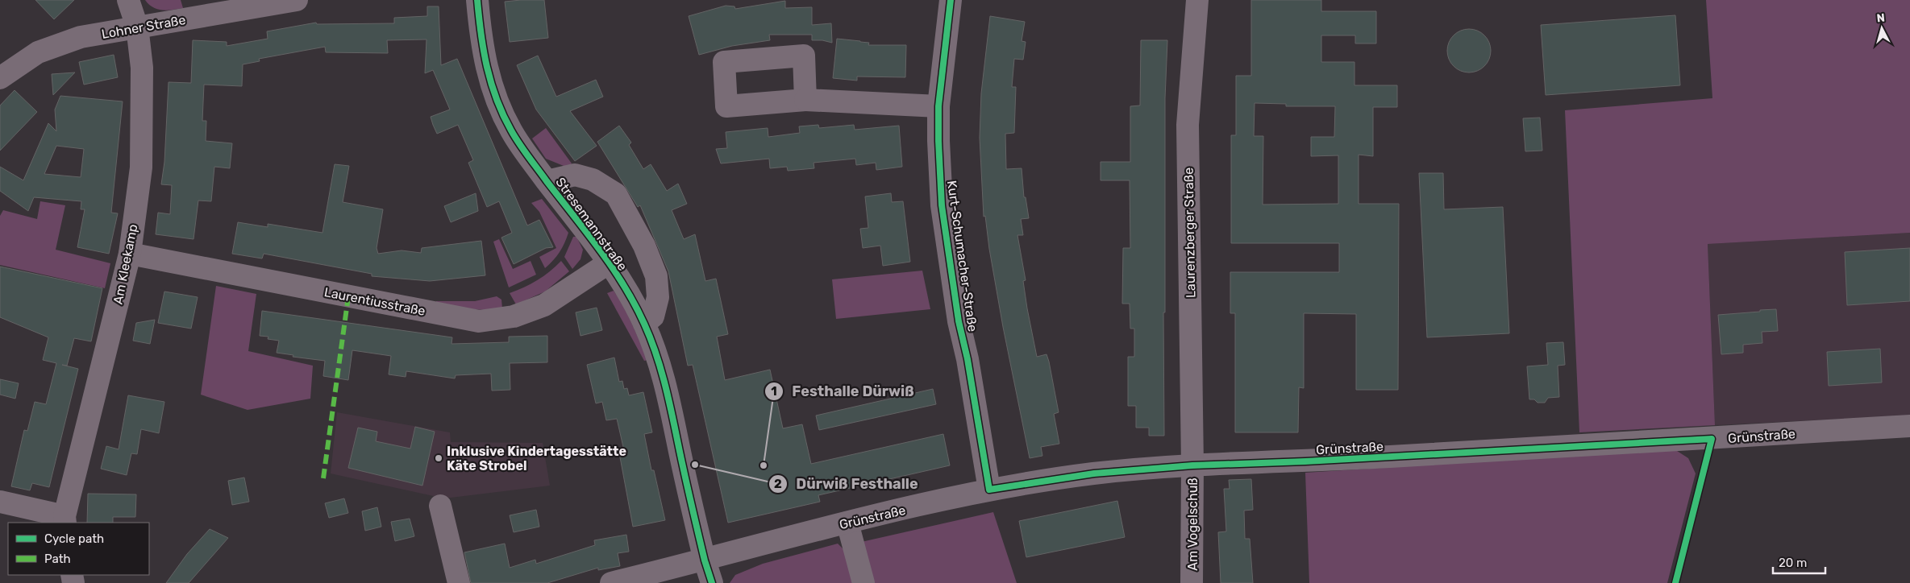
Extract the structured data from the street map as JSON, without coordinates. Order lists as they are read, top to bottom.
{
  "streets": {
    "street": [
      "Lohner Straße",
      "Stresemannstraße",
      "Laurenzberger Straße",
      "Kurt-Schumacher-Straße",
      "Am Kleekamp",
      "Laurentiusstraße",
      "Grünstraße",
      "Am Vogelschuß"
    ]
  },
  "crossings": [
    ["Lohner Straße", "Am Kleekamp"],
    ["Stresemannstraße", "Laurentiusstraße"],
    ["Stresemannstraße", "Grünstraße"],
    ["Laurenzberger Straße", "Grünstraße"],
    ["Laurenzberger Straße", "Am Vogelschuß"],
    ["Kurt-Schumacher-Straße", "Grünstraße"],
    ["Am Kleekamp", "Laurentiusstraße"],
    ["Grünstraße", "Am Vogelschuß"]
  ],
  "places": ["Inklusive Kindertagesstätte Käte Strobel", "Dürwiß Festhalle", "Festhalle Dürwiß"],
  "legend": ["Cycle path", "Path"],
  "scale_bar": "20 m",
  "north": "top"
}
